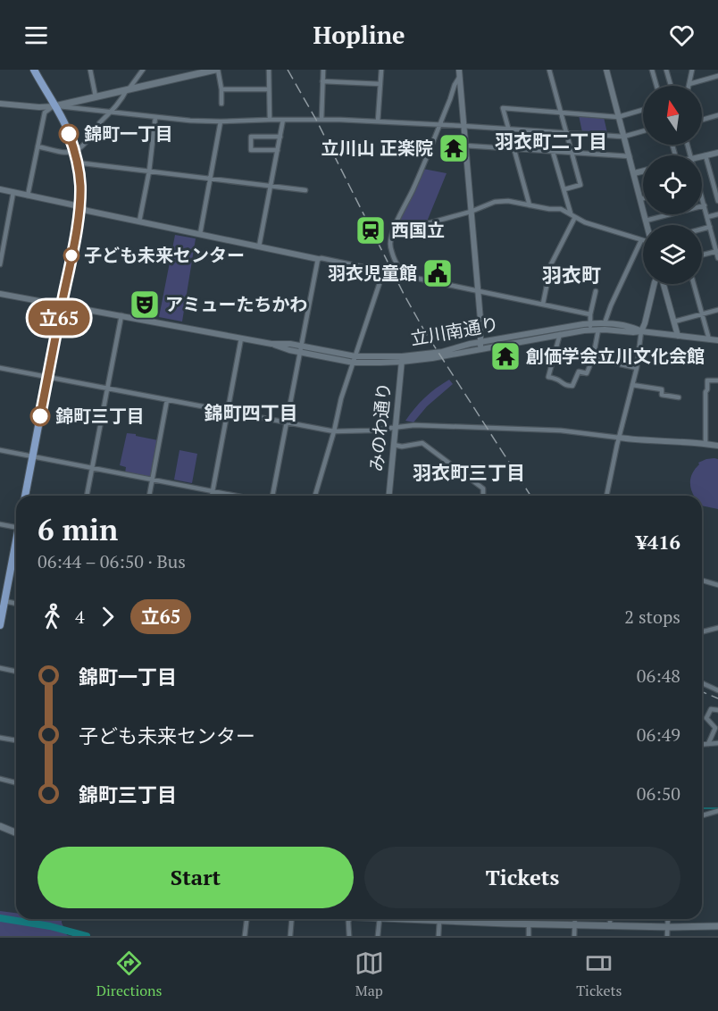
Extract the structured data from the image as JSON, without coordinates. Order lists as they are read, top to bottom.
{
  "streets": {
    "street": ["立川南通り", "みのわ通り"]
  },
  "crossings": [
    ["立川南通り", "みのわ通り"]
  ],
  "districts": [
    "羽衣町二丁目",
    "羽衣町",
    "錦町四丁目",
    "羽衣町三丁目"
  ],
  "places": {
    "other": ["錦町一丁目", "子ども未来センター", "錦町三丁目"],
    "temple": ["立川山 正楽院", "創価学会立川文化会館"],
    "station": ["西国立"],
    "public building": ["羽衣児童館"],
    "theatre": ["アミューたちかわ"]
  },
  "lines": ["bus line 立65"],
  "north": "top",
  "page": {
    "header": "Hopline",
    "on_map": "立65",
    "heading": ["6 min", "06:44 – 06:50 · Bus", "¥416"],
    "legs": ["4", "立65", "2 stops"],
    "list": [
      {
        "name": "錦町一丁目",
        "value": "06:48"
      },
      {
        "name": "子ども未来センター",
        "value": "06:49"
      },
      {
        "name": "錦町三丁目",
        "value": "06:50"
      }
    ],
    "buttons": ["Start", "Tickets"],
    "tabs": ["Directions", "Map", "Tickets"]
  }
}
